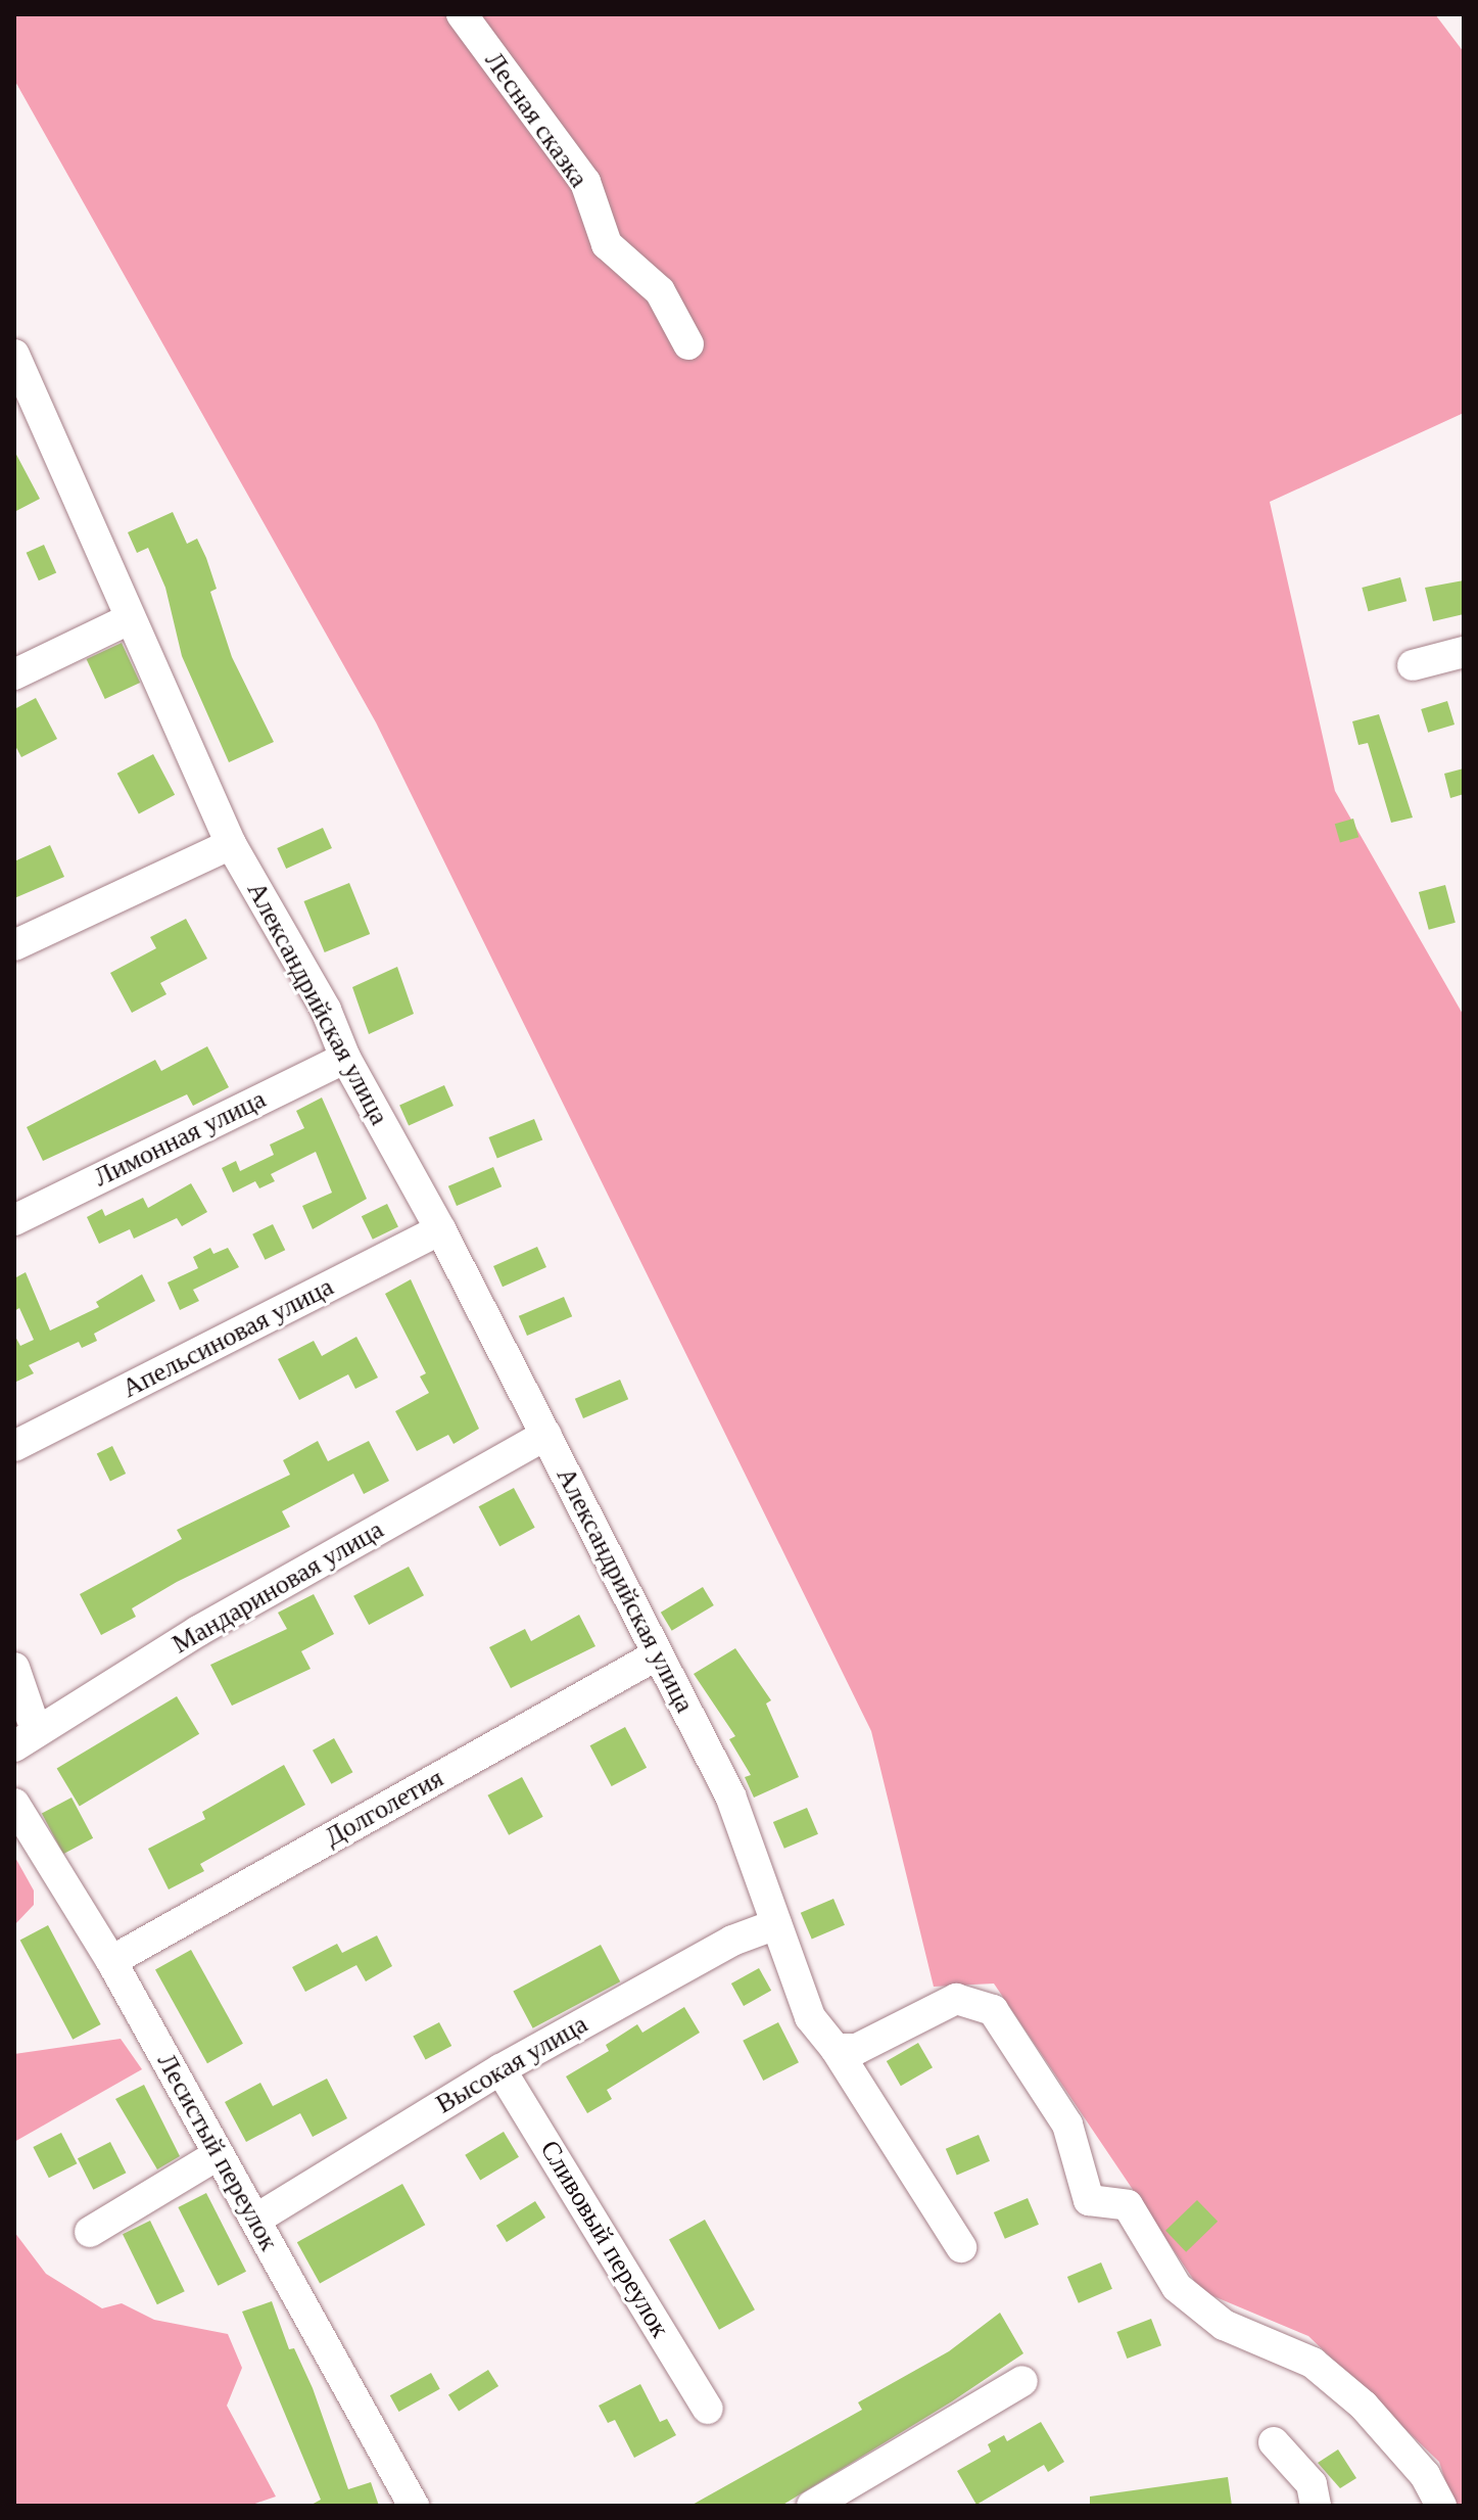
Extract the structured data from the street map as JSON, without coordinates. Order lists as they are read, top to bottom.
{
  "streets": {
    "street": [
      "Лесная сказка",
      "Александрийская улица",
      "Лимонная улица",
      "Апельсиновая улица",
      "Мандариновая улица",
      "Долголетия",
      "Высокая улица",
      "Лесистый переулок",
      "Сливовый переулок"
    ]
  },
  "crossings": [
    ["Александрийская улица", "Лимонная улица"],
    ["Александрийская улица", "Апельсиновая улица"],
    ["Александрийская улица", "Мандариновая улица"],
    ["Александрийская улица", "Долголетия"],
    ["Александрийская улица", "Высокая улица"],
    ["Долголетия", "Лесистый переулок"],
    ["Высокая улица", "Лесистый переулок"],
    ["Высокая улица", "Сливовый переулок"]
  ]
}
